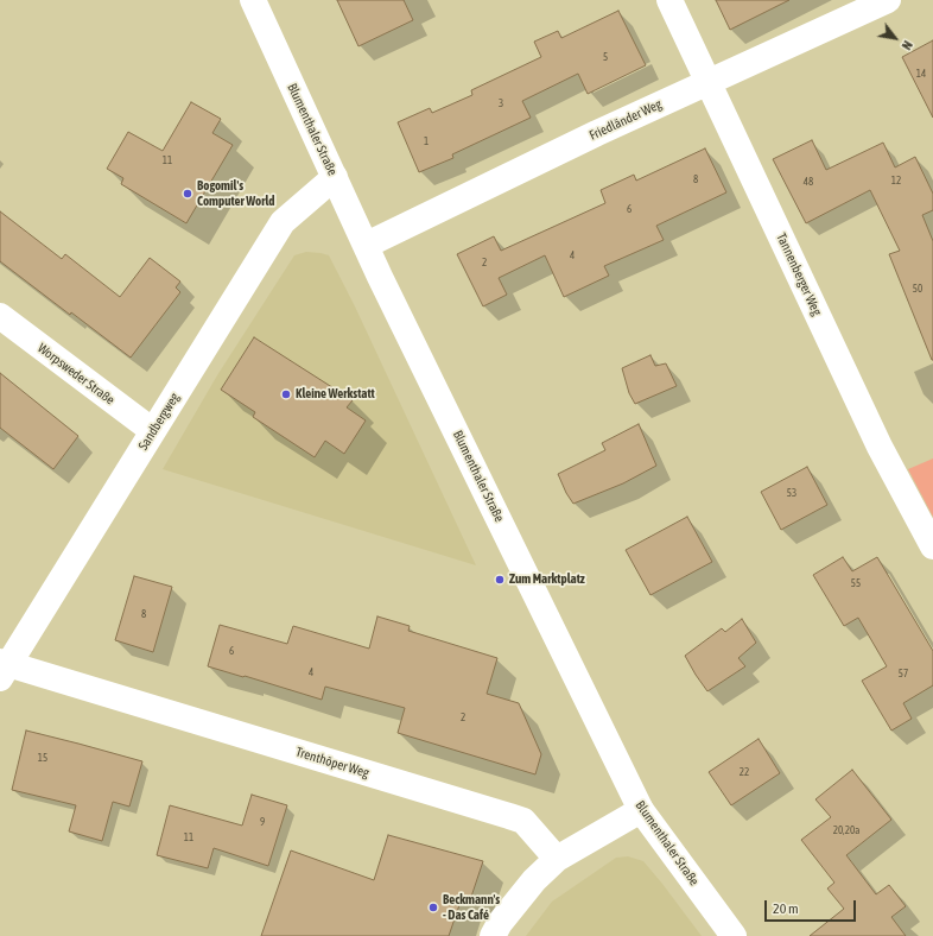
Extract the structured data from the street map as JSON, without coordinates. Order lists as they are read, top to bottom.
{
  "streets": {
    "street": [
      "Friedländer Weg",
      "Blumenthaler Straße",
      "Tannenberger Weg",
      "Worpsweder Straße",
      "Sandbergweg",
      "Trenthöper Weg"
    ]
  },
  "crossings": [
    ["Friedländer Weg", "Blumenthaler Straße"],
    ["Friedländer Weg", "Tannenberger Weg"],
    ["Blumenthaler Straße", "Sandbergweg"],
    ["Worpsweder Straße", "Sandbergweg"],
    ["Sandbergweg", "Trenthöper Weg"]
  ],
  "places": [
    "Bogomil's Computer World",
    "Kleine Werkstatt",
    "Zum Marktplatz",
    "Beckmann's - Das Café"
  ],
  "house_numbers": [
    "5",
    "14",
    "3",
    "1",
    "11",
    "8",
    "12",
    "48",
    "6",
    "4",
    "2",
    "50",
    "53",
    "55",
    "8",
    "6",
    "4",
    "57",
    "2",
    "15",
    "22",
    "9",
    "20,20a",
    "11"
  ],
  "scale_bar": "20 m",
  "north": "bottom right"
}
